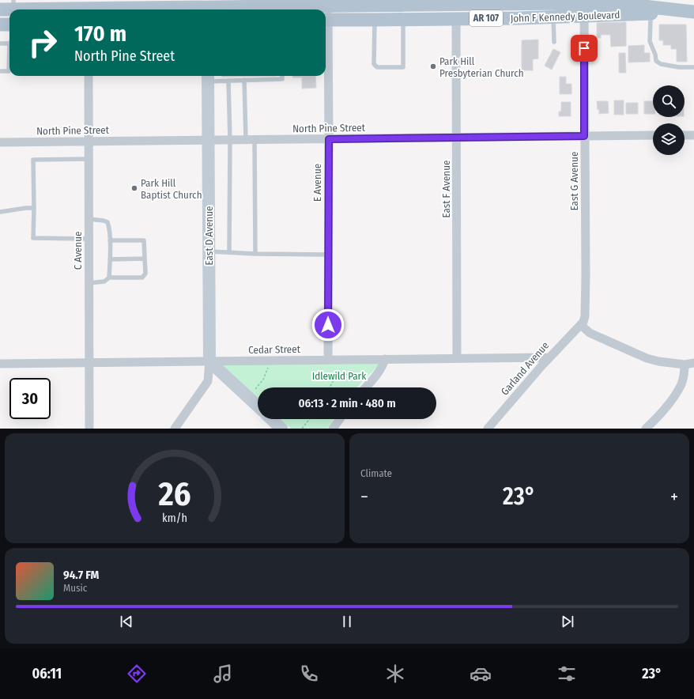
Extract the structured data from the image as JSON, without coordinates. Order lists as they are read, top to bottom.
{
  "streets": {
    "main road": ["John F Kennedy Boulevard", "AR 107"],
    "street": [
      "North Pine Street",
      "East G Avenue",
      "E Avenue",
      "East F Avenue",
      "East D Avenue",
      "C Avenue",
      "Cedar Street",
      "Garland Avenue"
    ]
  },
  "crossings": [
    ["John F Kennedy Boulevard", "East G Avenue"],
    ["John F Kennedy Boulevard", "E Avenue"],
    ["John F Kennedy Boulevard", "East F Avenue"],
    ["North Pine Street", "East G Avenue"],
    ["North Pine Street", "E Avenue"],
    ["North Pine Street", "East F Avenue"],
    ["North Pine Street", "East D Avenue"],
    ["North Pine Street", "C Avenue"],
    ["East G Avenue", "Garland Avenue"],
    ["E Avenue", "Cedar Street"],
    ["East F Avenue", "Cedar Street"],
    ["East D Avenue", "Cedar Street"],
    ["C Avenue", "Cedar Street"],
    ["Cedar Street", "Garland Avenue"]
  ],
  "parks": ["Idlewild Park"],
  "places": ["Park Hill Presbyterian Church", "Park Hill Baptist Church"],
  "page": {
    "turn": ["170 m", "North Pine Street"],
    "limit": "30",
    "trip": "06:13 · 2 min · 480 m",
    "tile": "Climate",
    "heat": ["−", "23°", "+"],
    "song": ["94.7 FM", "Music"],
    "tabs": ["06:11", "23°"],
    "gauge": ["26", "km/h"]
  }
}
